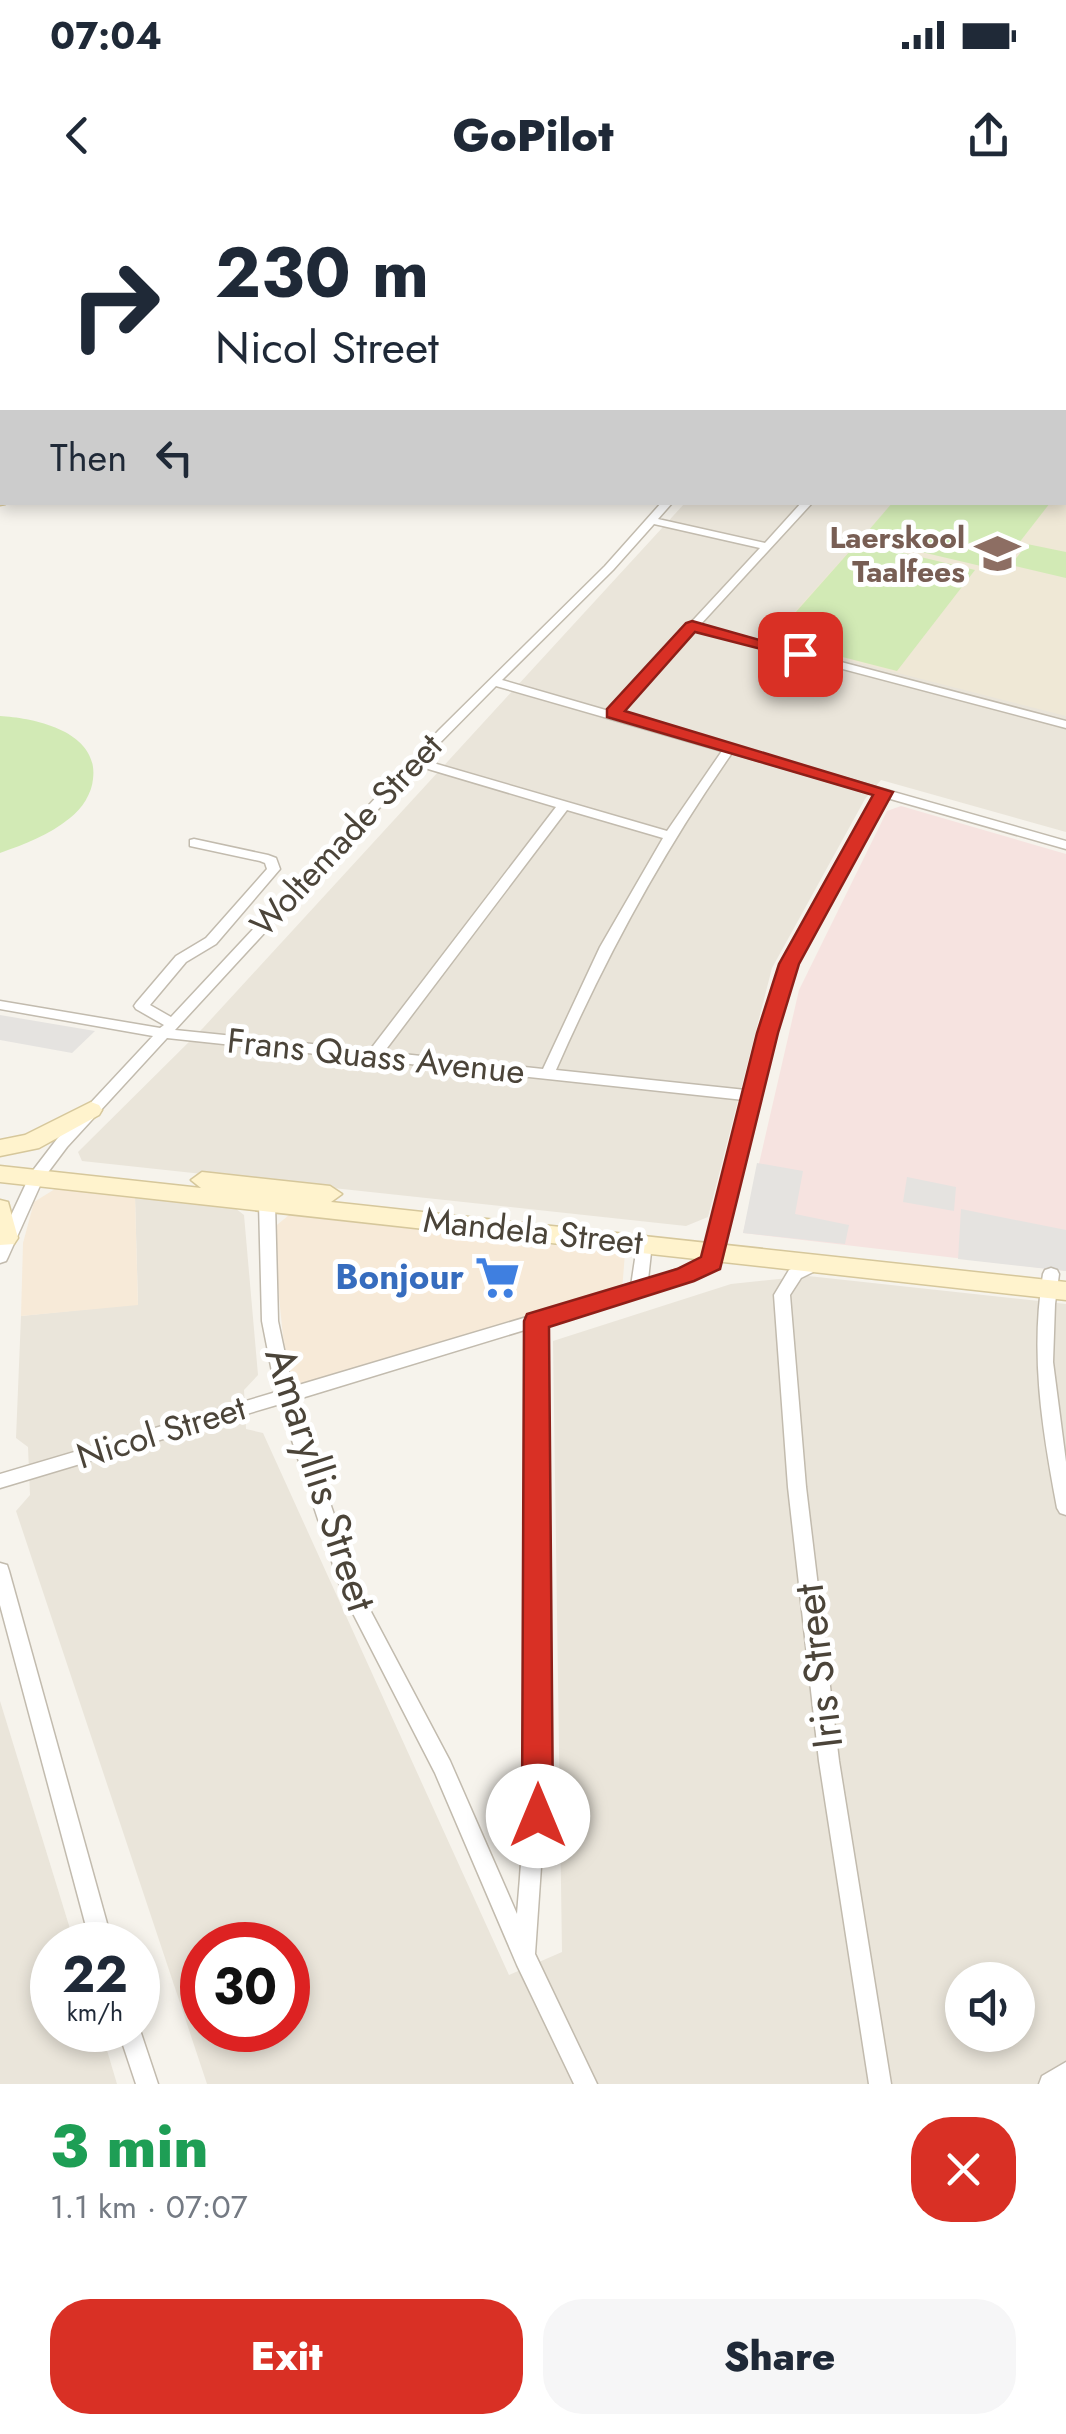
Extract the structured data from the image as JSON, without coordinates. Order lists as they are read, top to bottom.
{
  "streets": {
    "main road": ["Mandela Street"],
    "street": [
      "Woltemade Street",
      "Frans Quass Avenue",
      "Nicol Street",
      "Amaryllis Street",
      "Iris Street"
    ]
  },
  "crossings": [
    ["Woltemade Street", "Frans Quass Avenue"],
    ["Woltemade Street", "Mandela Street"],
    ["Mandela Street", "Nicol Street"],
    ["Mandela Street", "Amaryllis Street"],
    ["Mandela Street", "Iris Street"],
    ["Nicol Street", "Amaryllis Street"]
  ],
  "places": {
    "school or university": ["Laerskool Taalfees"],
    "supermarket": ["Bonjour"]
  },
  "page": {
    "status": "07:04",
    "header": "GoPilot",
    "turn": ["230 m", "Nicol Street"],
    "then": "Then",
    "speed": "22 km/h",
    "limit": "30",
    "heading": ["3 min", "1.1 km · 07:07"],
    "buttons": ["Exit", "Share"]
  }
}
